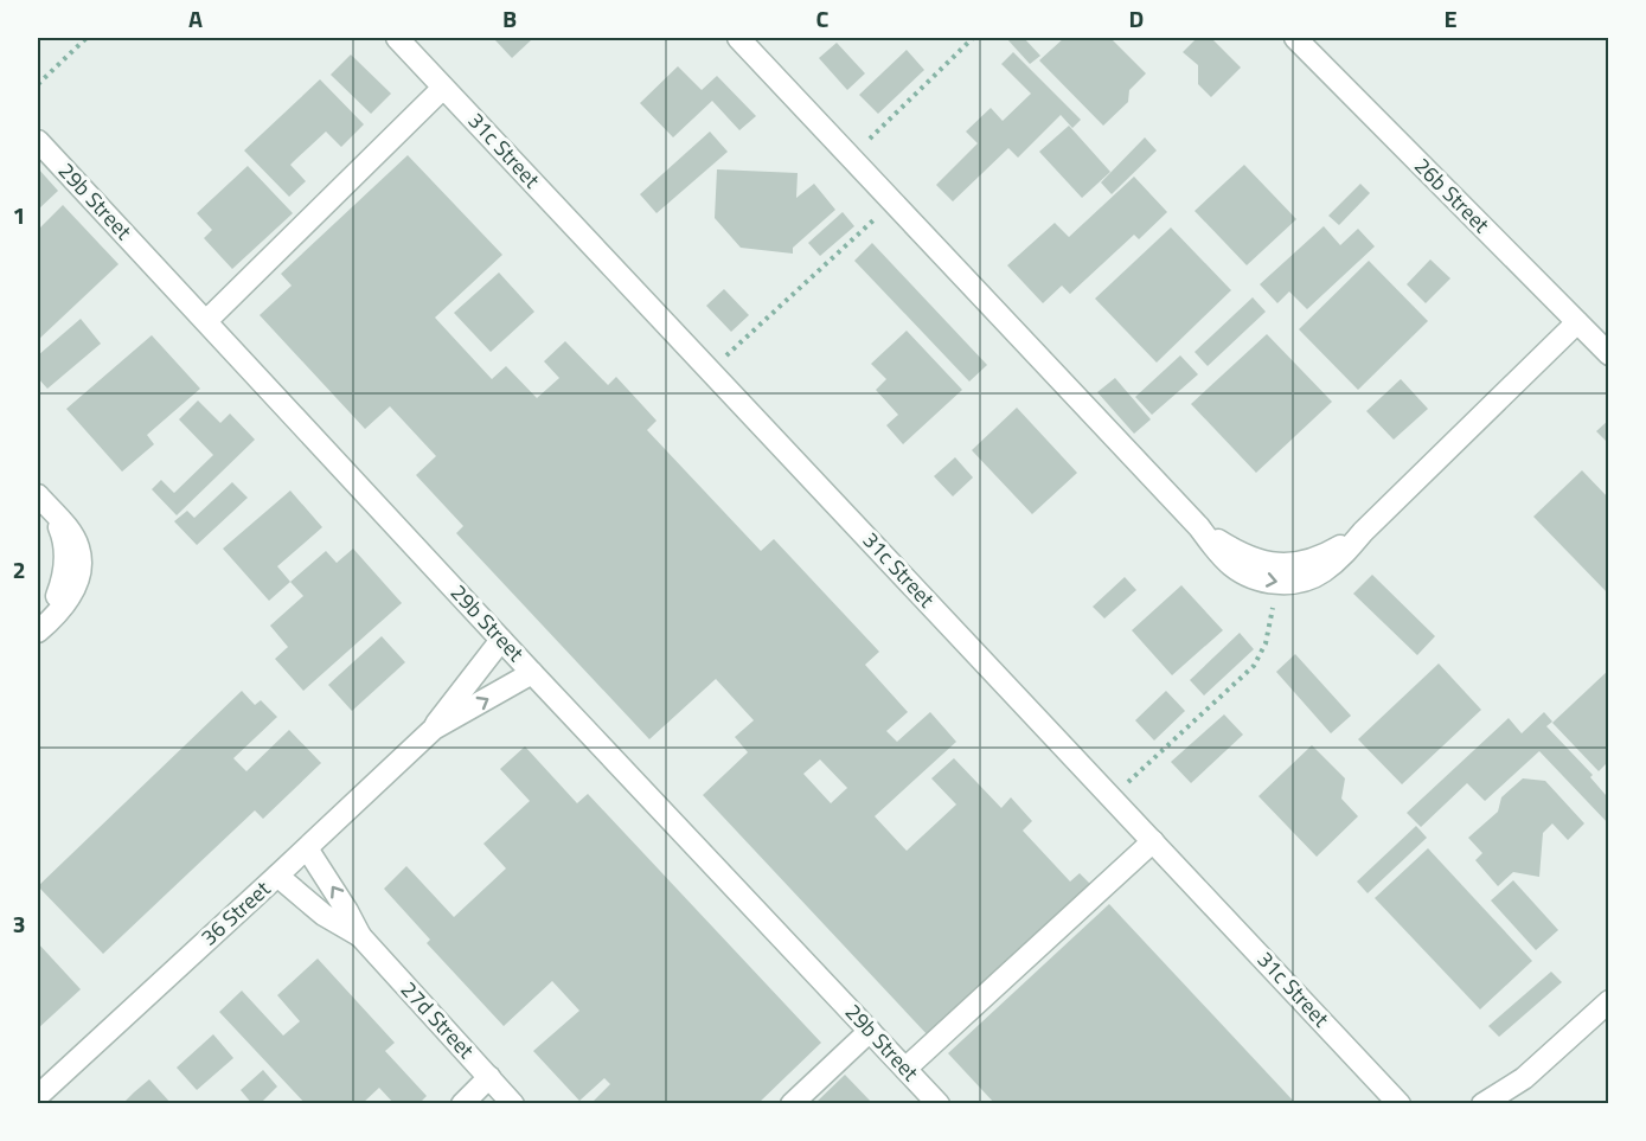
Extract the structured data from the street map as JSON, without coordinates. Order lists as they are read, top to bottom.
{
  "streets": {
    "street": [
      "31c Street",
      "26b Street",
      "29b Street",
      "36 Street",
      "27d Street"
    ]
  },
  "crossings": [
    ["29b Street", "36 Street"],
    ["36 Street", "27d Street"]
  ],
  "grid": {
    "columns": [
      "A",
      "B",
      "C",
      "D",
      "E"
    ],
    "rows": ["1", "2", "3"]
  }
}
